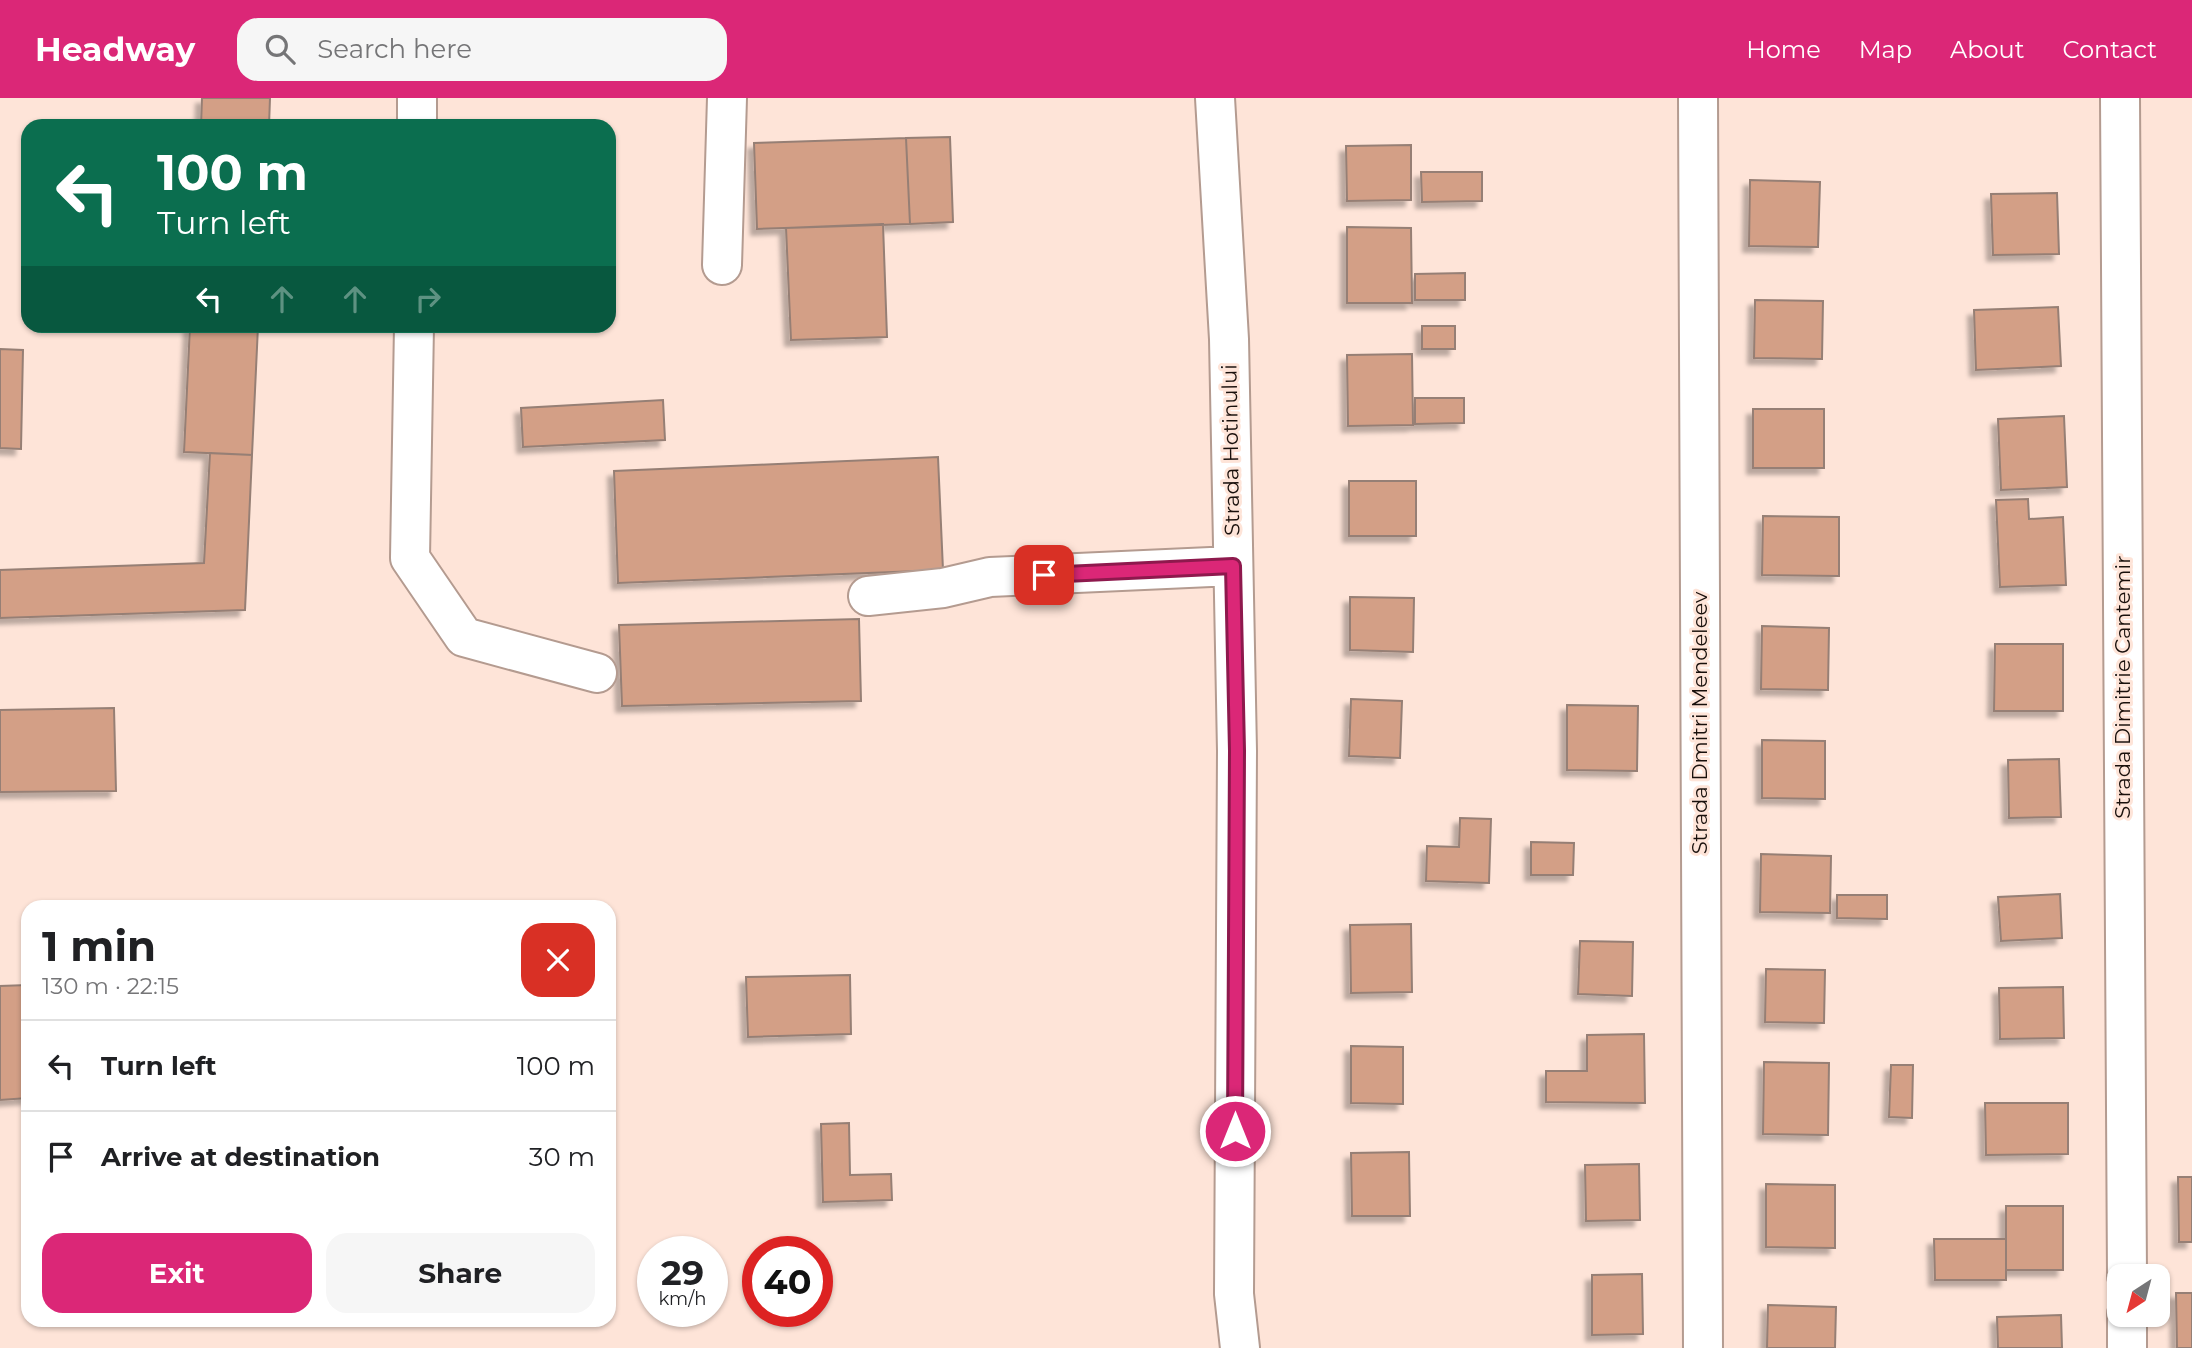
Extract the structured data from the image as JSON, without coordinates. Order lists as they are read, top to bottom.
{
  "streets": {
    "street": ["Strada Hotinului", "Strada Dimitrie Cantemir", "Strada Dmitri Mendeleev"]
  },
  "north": "bottom left",
  "page": {
    "header": "Headway",
    "search": "Search here",
    "nav": [
      "Home",
      "Map",
      "About",
      "Contact"
    ],
    "turn": ["100 m", "Turn left"],
    "heading": ["1 min", "130 m · 22:15"],
    "list": [
      {
        "name": "Turn left",
        "value": "100 m"
      },
      {
        "name": "Arrive at destination",
        "value": "30 m"
      }
    ],
    "buttons": ["Exit", "Share"],
    "speed": "29 km/h",
    "limit": "40"
  }
}
